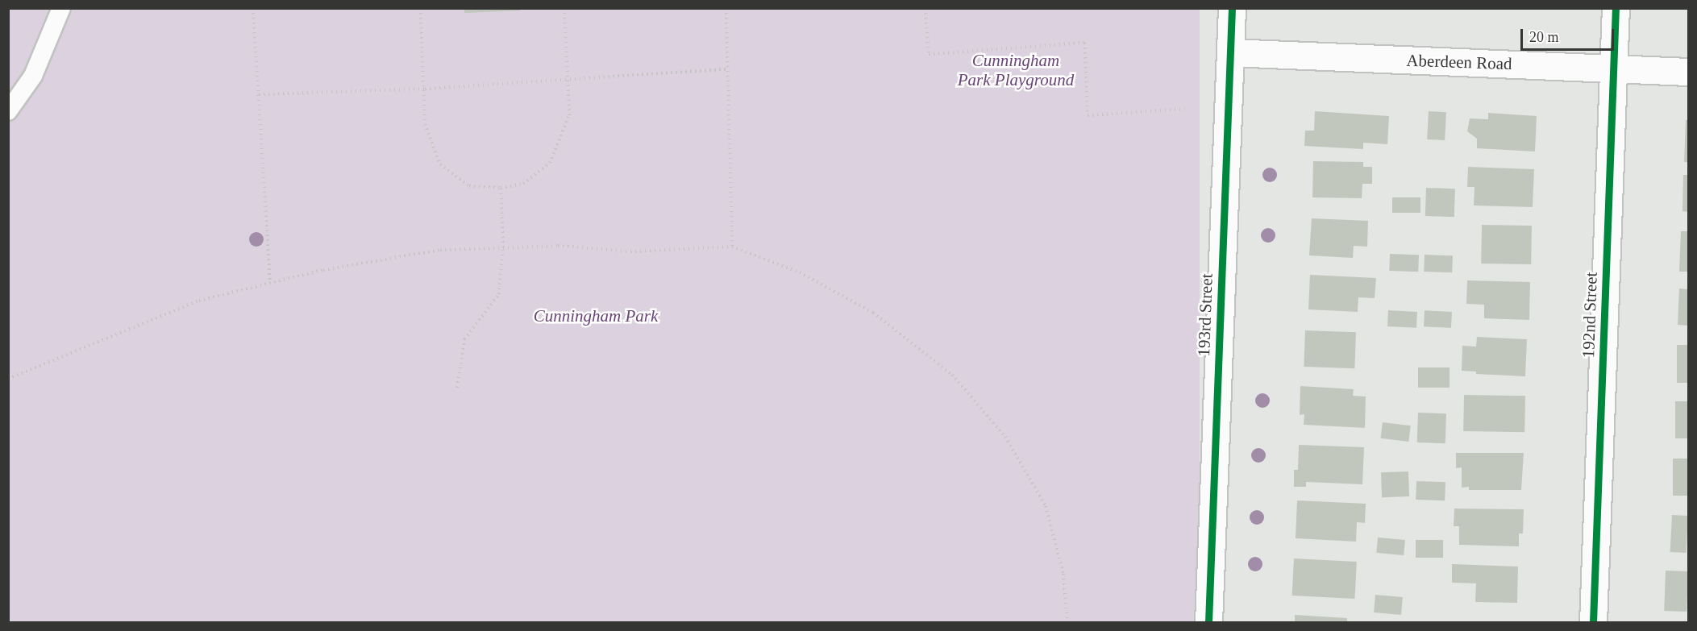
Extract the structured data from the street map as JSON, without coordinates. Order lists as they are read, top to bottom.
{
  "streets": {
    "street": ["Aberdeen Road", "193rd Street", "192nd Street"]
  },
  "crossings": [
    ["Aberdeen Road", "193rd Street"],
    ["Aberdeen Road", "192nd Street"]
  ],
  "parks": ["Cunningham Park Playground", "Cunningham Park"],
  "scale_bar": "20 m"
}
